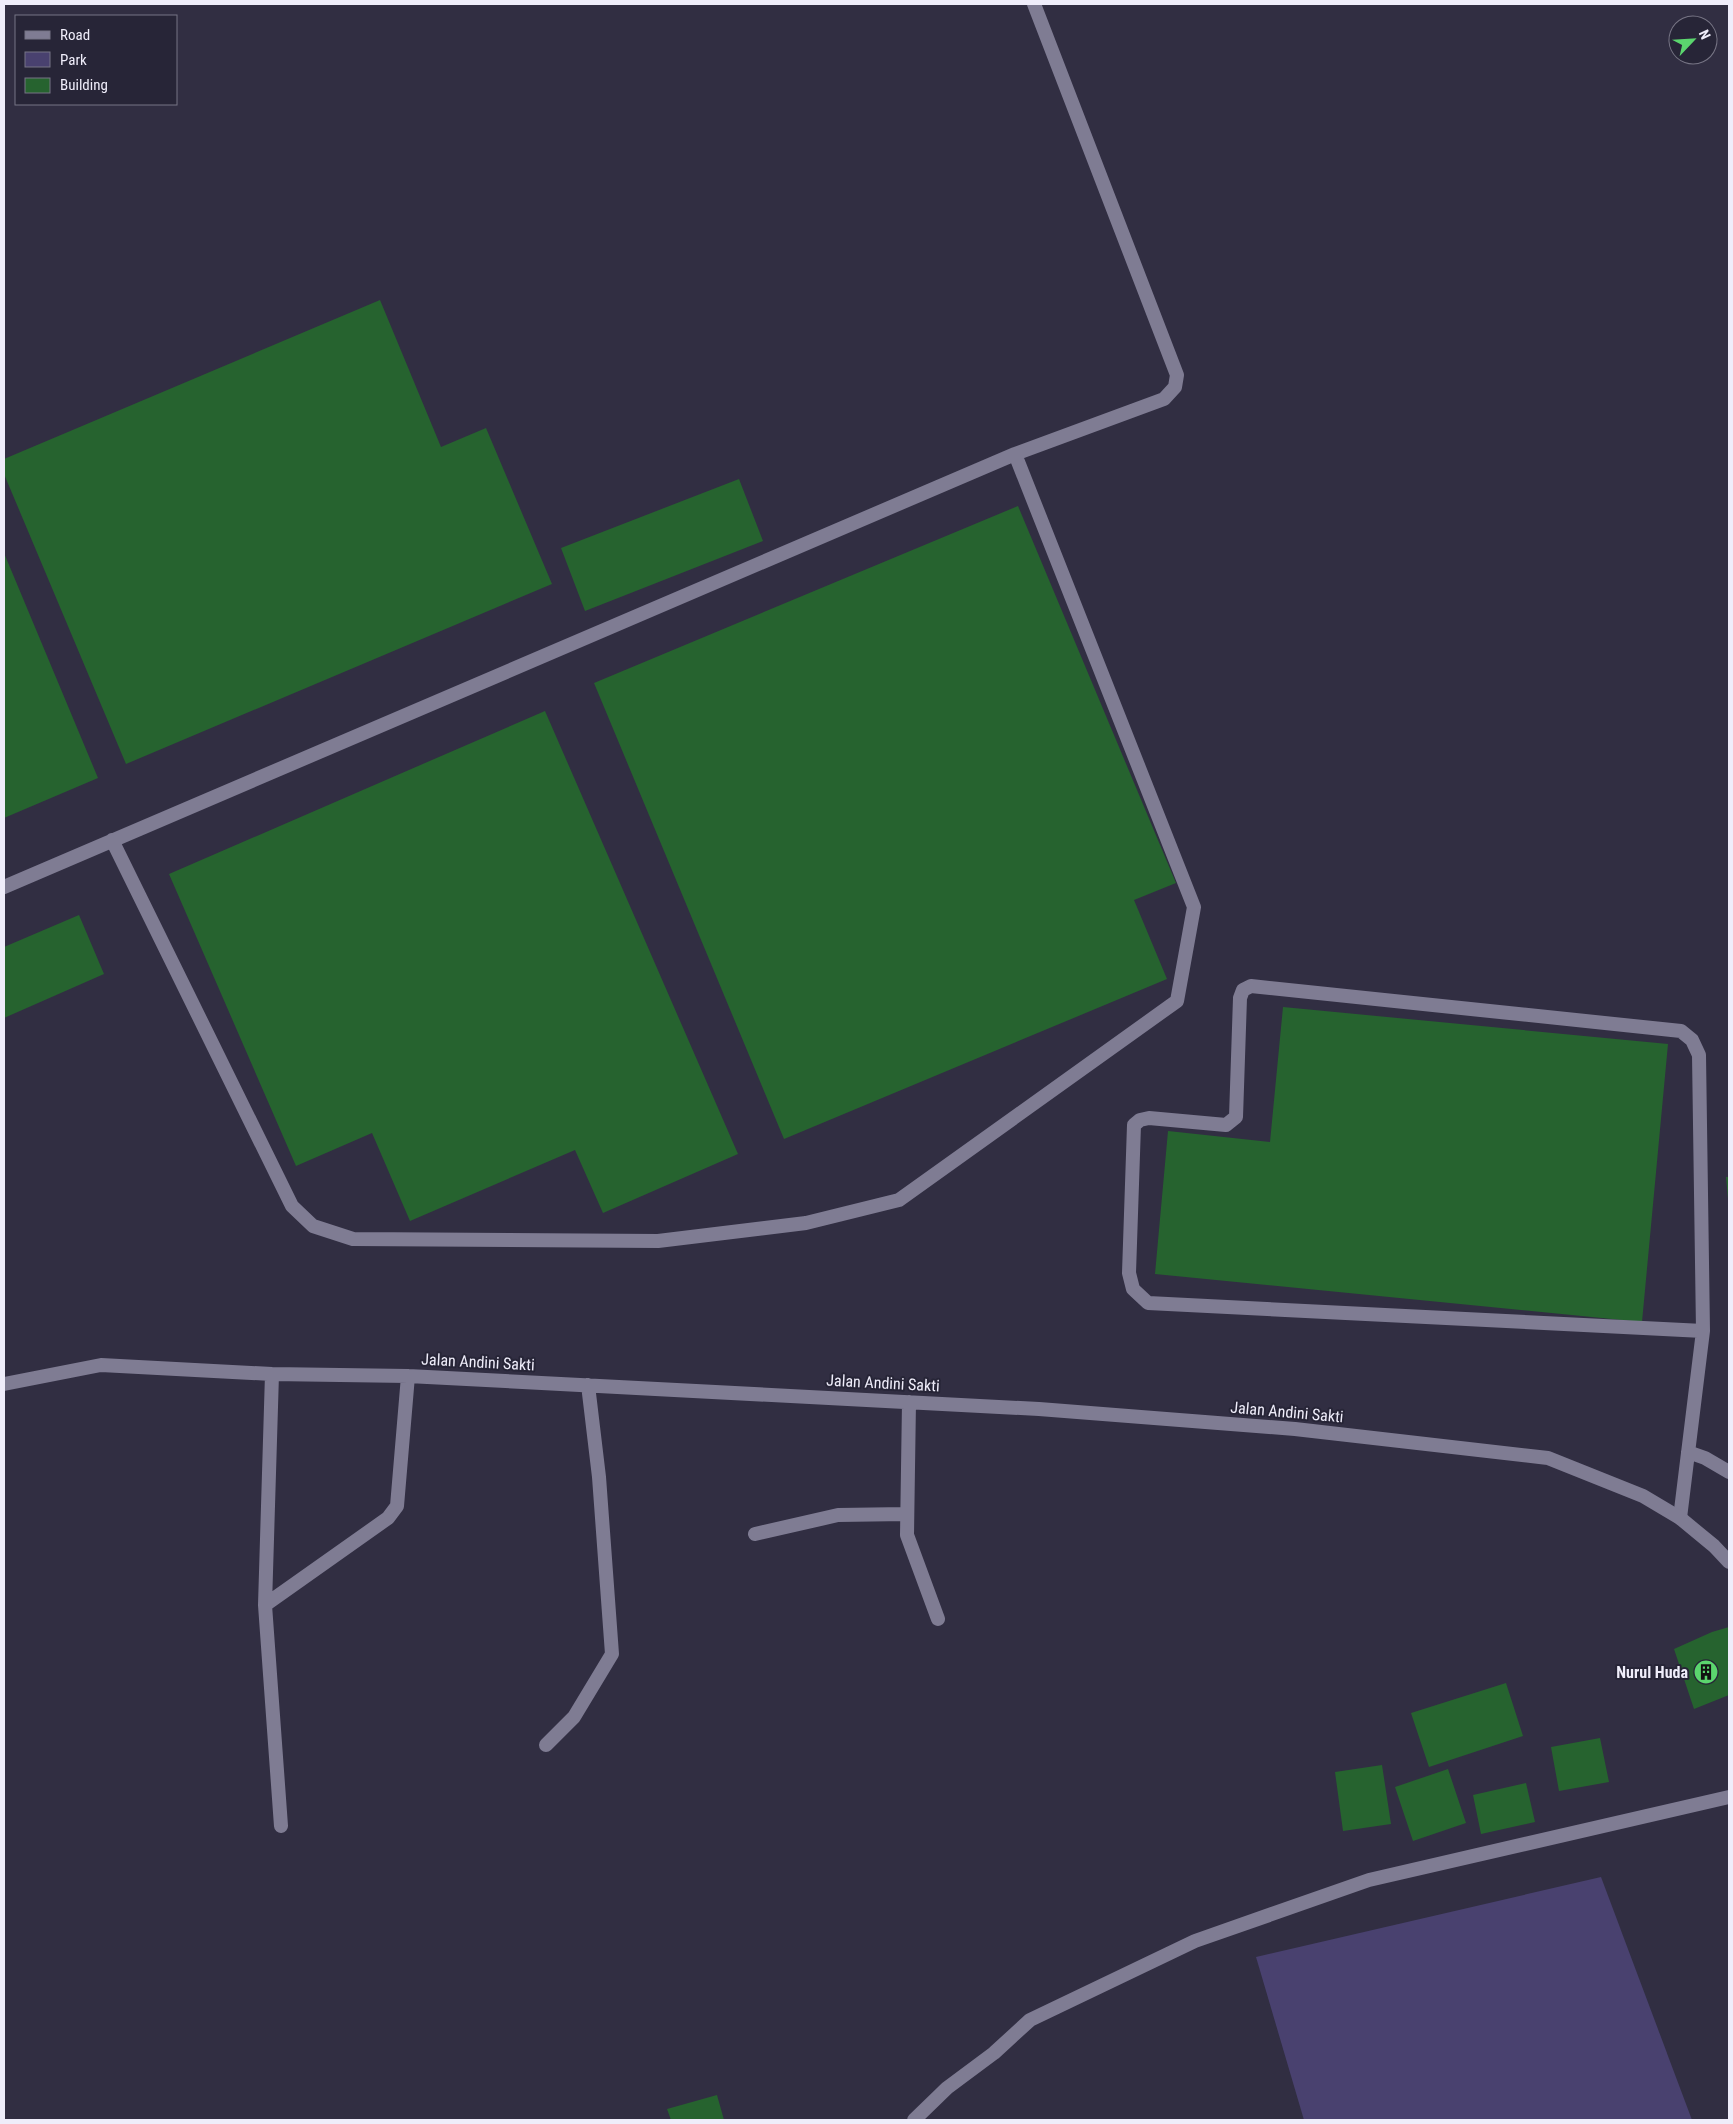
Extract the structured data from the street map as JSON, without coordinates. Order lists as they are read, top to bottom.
{
  "streets": {
    "street": ["Jalan Andini Sakti"]
  },
  "places": {
    "building": ["Nurul Huda"]
  },
  "legend": ["Road", "Park", "Building"],
  "north": "top right"
}
